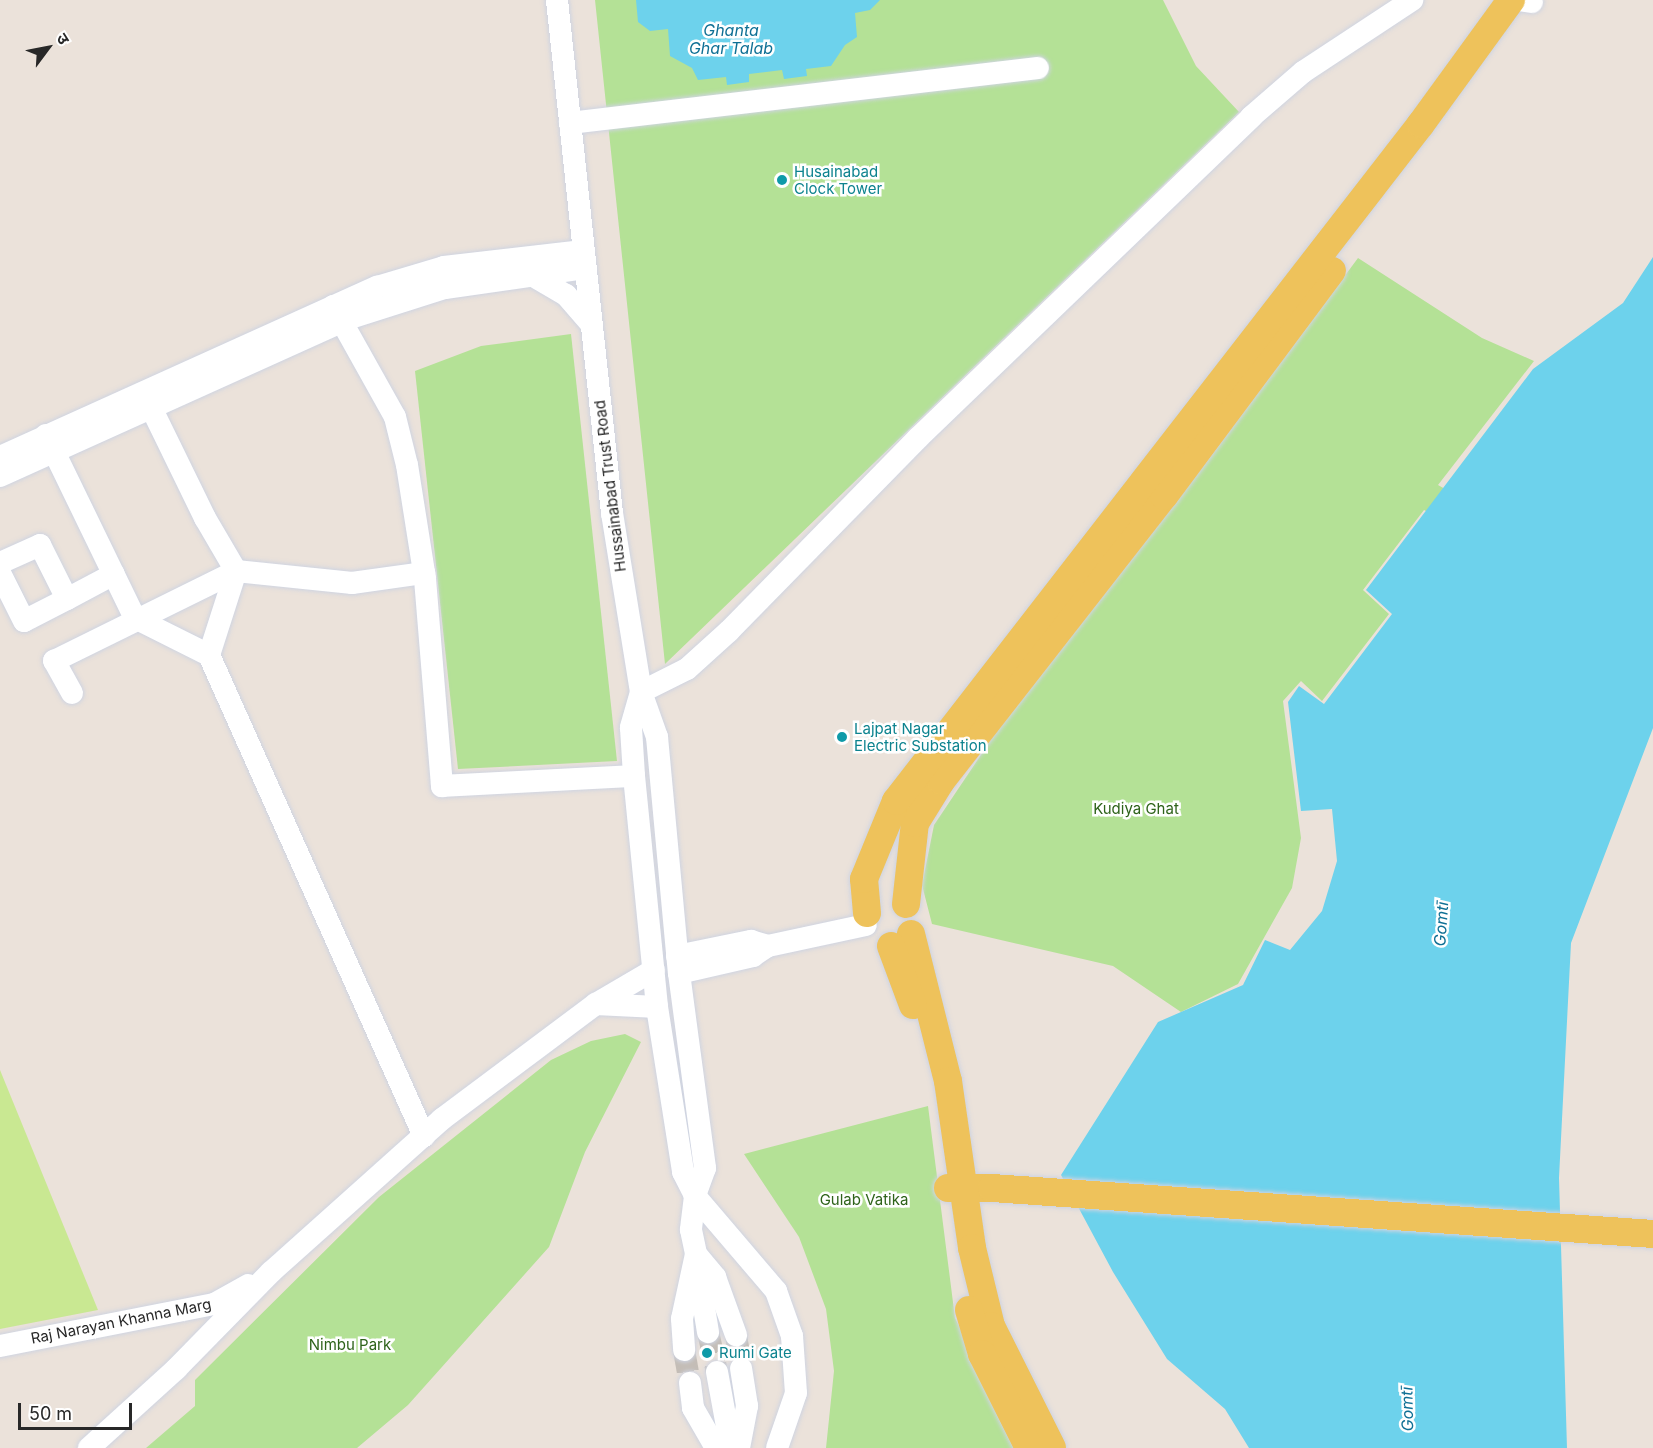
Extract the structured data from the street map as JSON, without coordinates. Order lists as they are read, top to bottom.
{
  "streets": {
    "street": ["Hussainabad Trust Road", "Raj Narayan Khanna Marg"]
  },
  "water": ["Ghanta Ghar Talab", "Gomtī"],
  "parks": ["Kudiya Ghat", "Gulab Vatika", "Nimbu Park"],
  "places": ["Husainabad Clock Tower", "Lajpat Nagar Electric Substation", "Rumi Gate"],
  "scale_bar": "50 m",
  "north": "top right"
}
